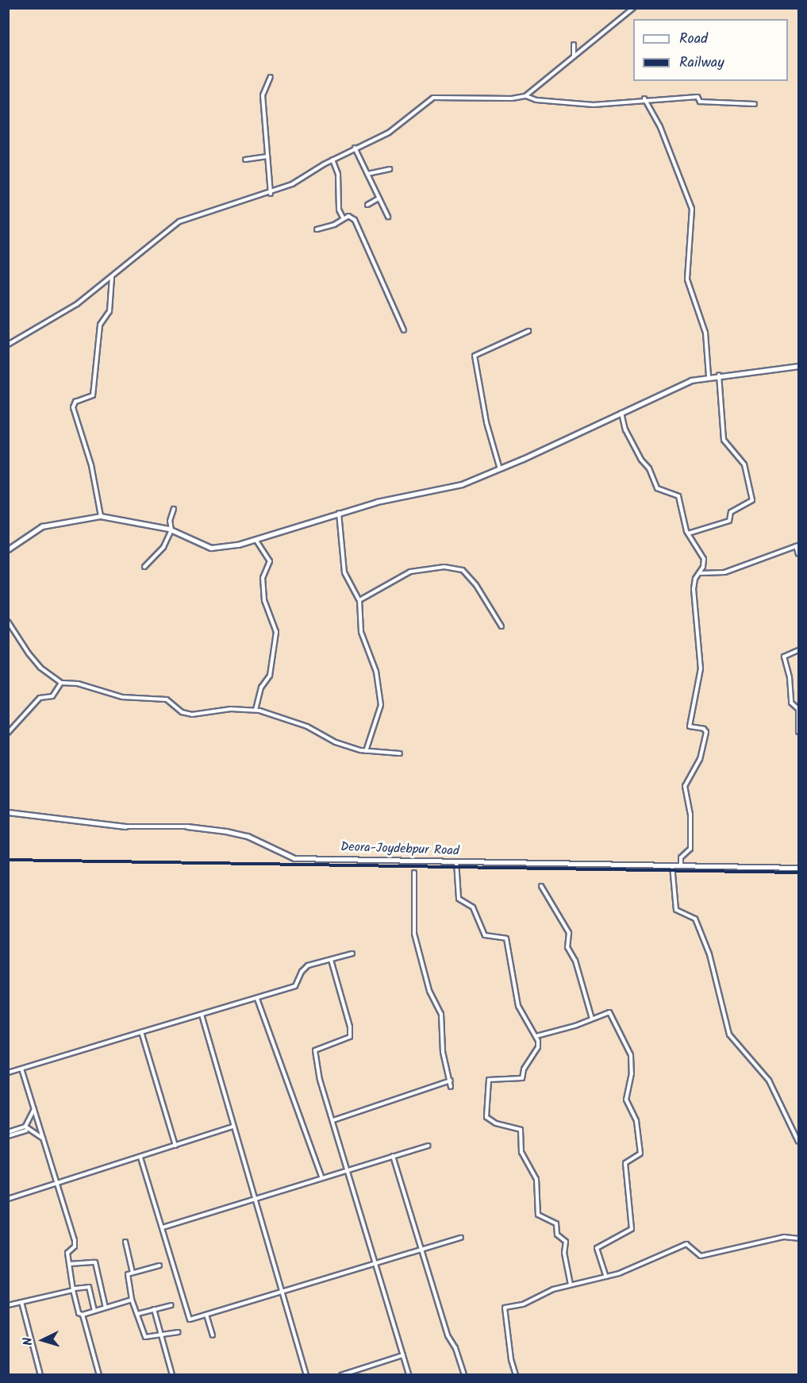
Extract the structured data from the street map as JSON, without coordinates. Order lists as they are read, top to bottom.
{
  "streets": {
    "street": ["Deora-Joydebpur Road"]
  },
  "legend": ["Road", "Railway"],
  "north": "left"
}
